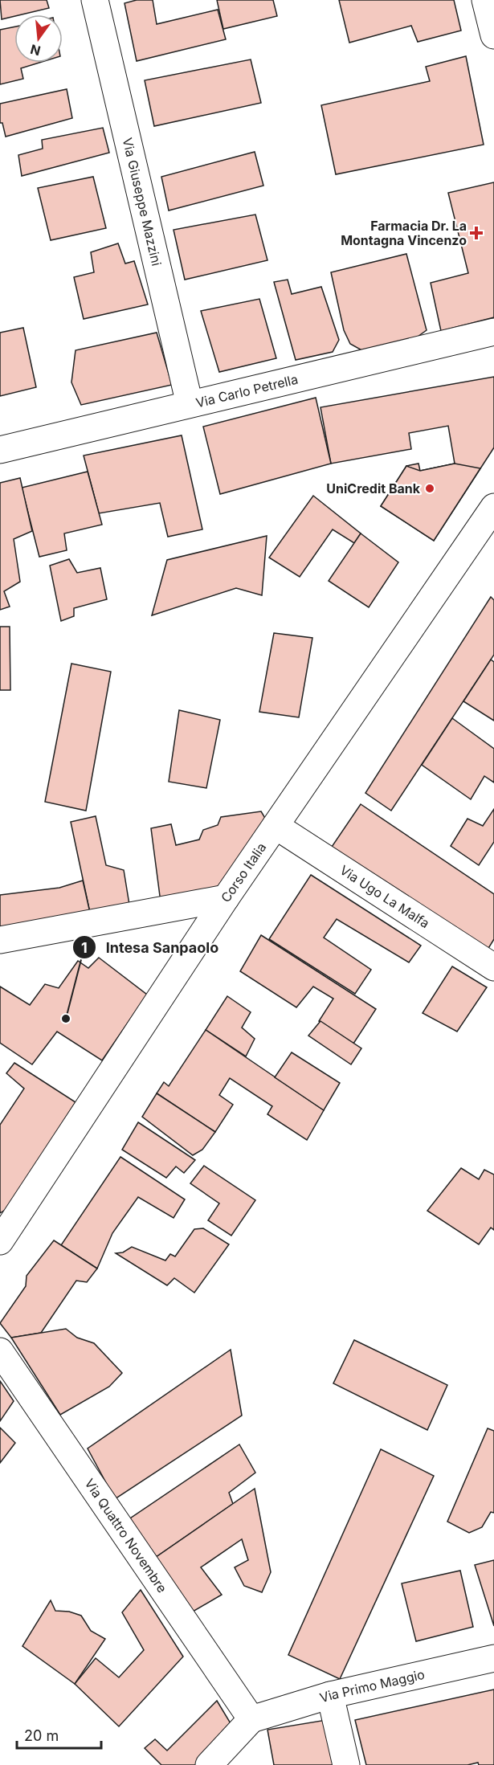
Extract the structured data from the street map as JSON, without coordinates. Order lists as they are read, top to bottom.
{
  "streets": {
    "street": [
      "Via Giuseppe Mazzini",
      "Via Carlo Petrella",
      "Corso Italia",
      "Via Ugo La Malfa",
      "Via Quattro Novembre",
      "Via Primo Maggio"
    ]
  },
  "crossings": [
    ["Via Giuseppe Mazzini", "Via Carlo Petrella"],
    ["Corso Italia", "Via Ugo La Malfa"],
    ["Via Quattro Novembre", "Via Primo Maggio"]
  ],
  "places": {
    "health": ["Farmacia Dr. La Montagna Vincenzo"],
    "other": ["UniCredit Bank", "Intesa Sanpaolo"]
  },
  "scale_bar": "20 m",
  "north": "bottom"
}
